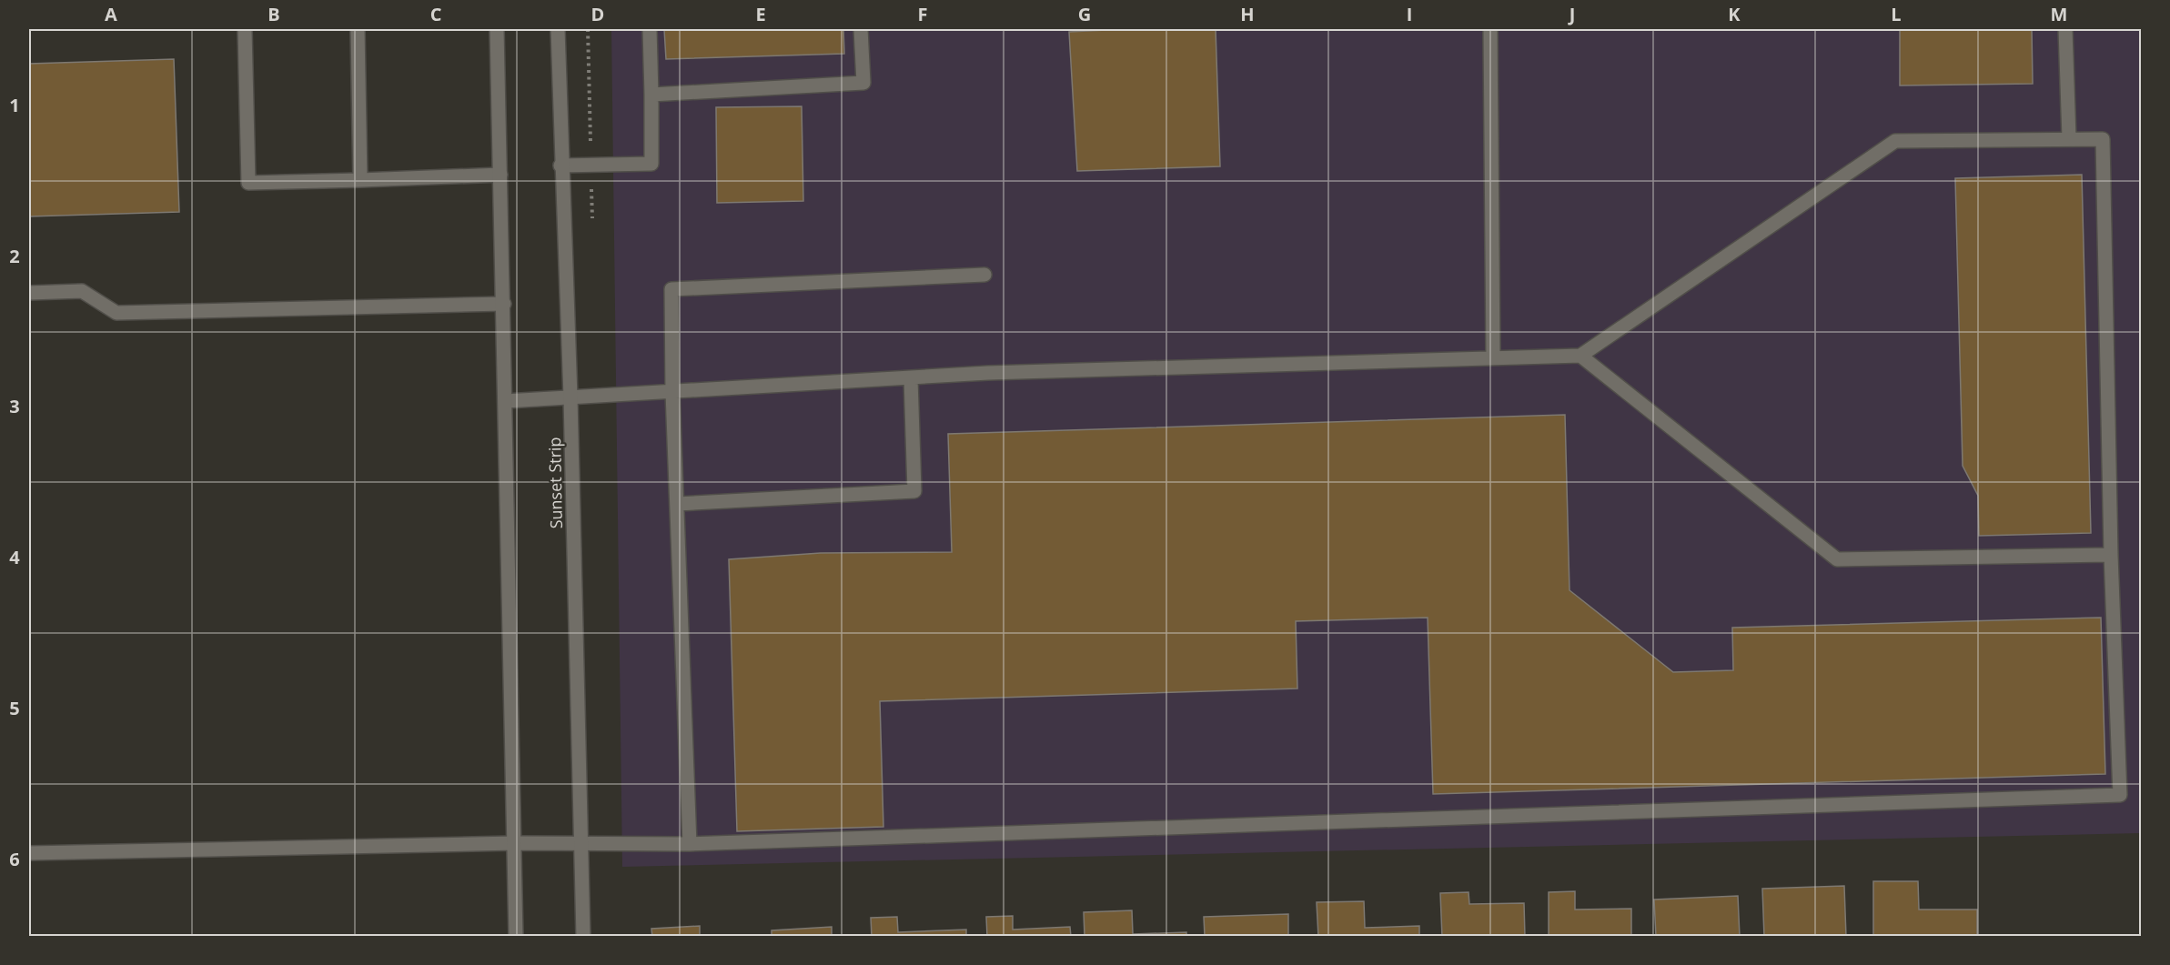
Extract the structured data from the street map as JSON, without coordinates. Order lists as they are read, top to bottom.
{
  "streets": {
    "street": ["Sunset Strip"]
  },
  "grid": {
    "columns": [
      "A",
      "B",
      "C",
      "D",
      "E",
      "F",
      "G",
      "H",
      "I",
      "J",
      "K",
      "L",
      "M"
    ],
    "rows": [
      "1",
      "2",
      "3",
      "4",
      "5",
      "6"
    ]
  }
}
